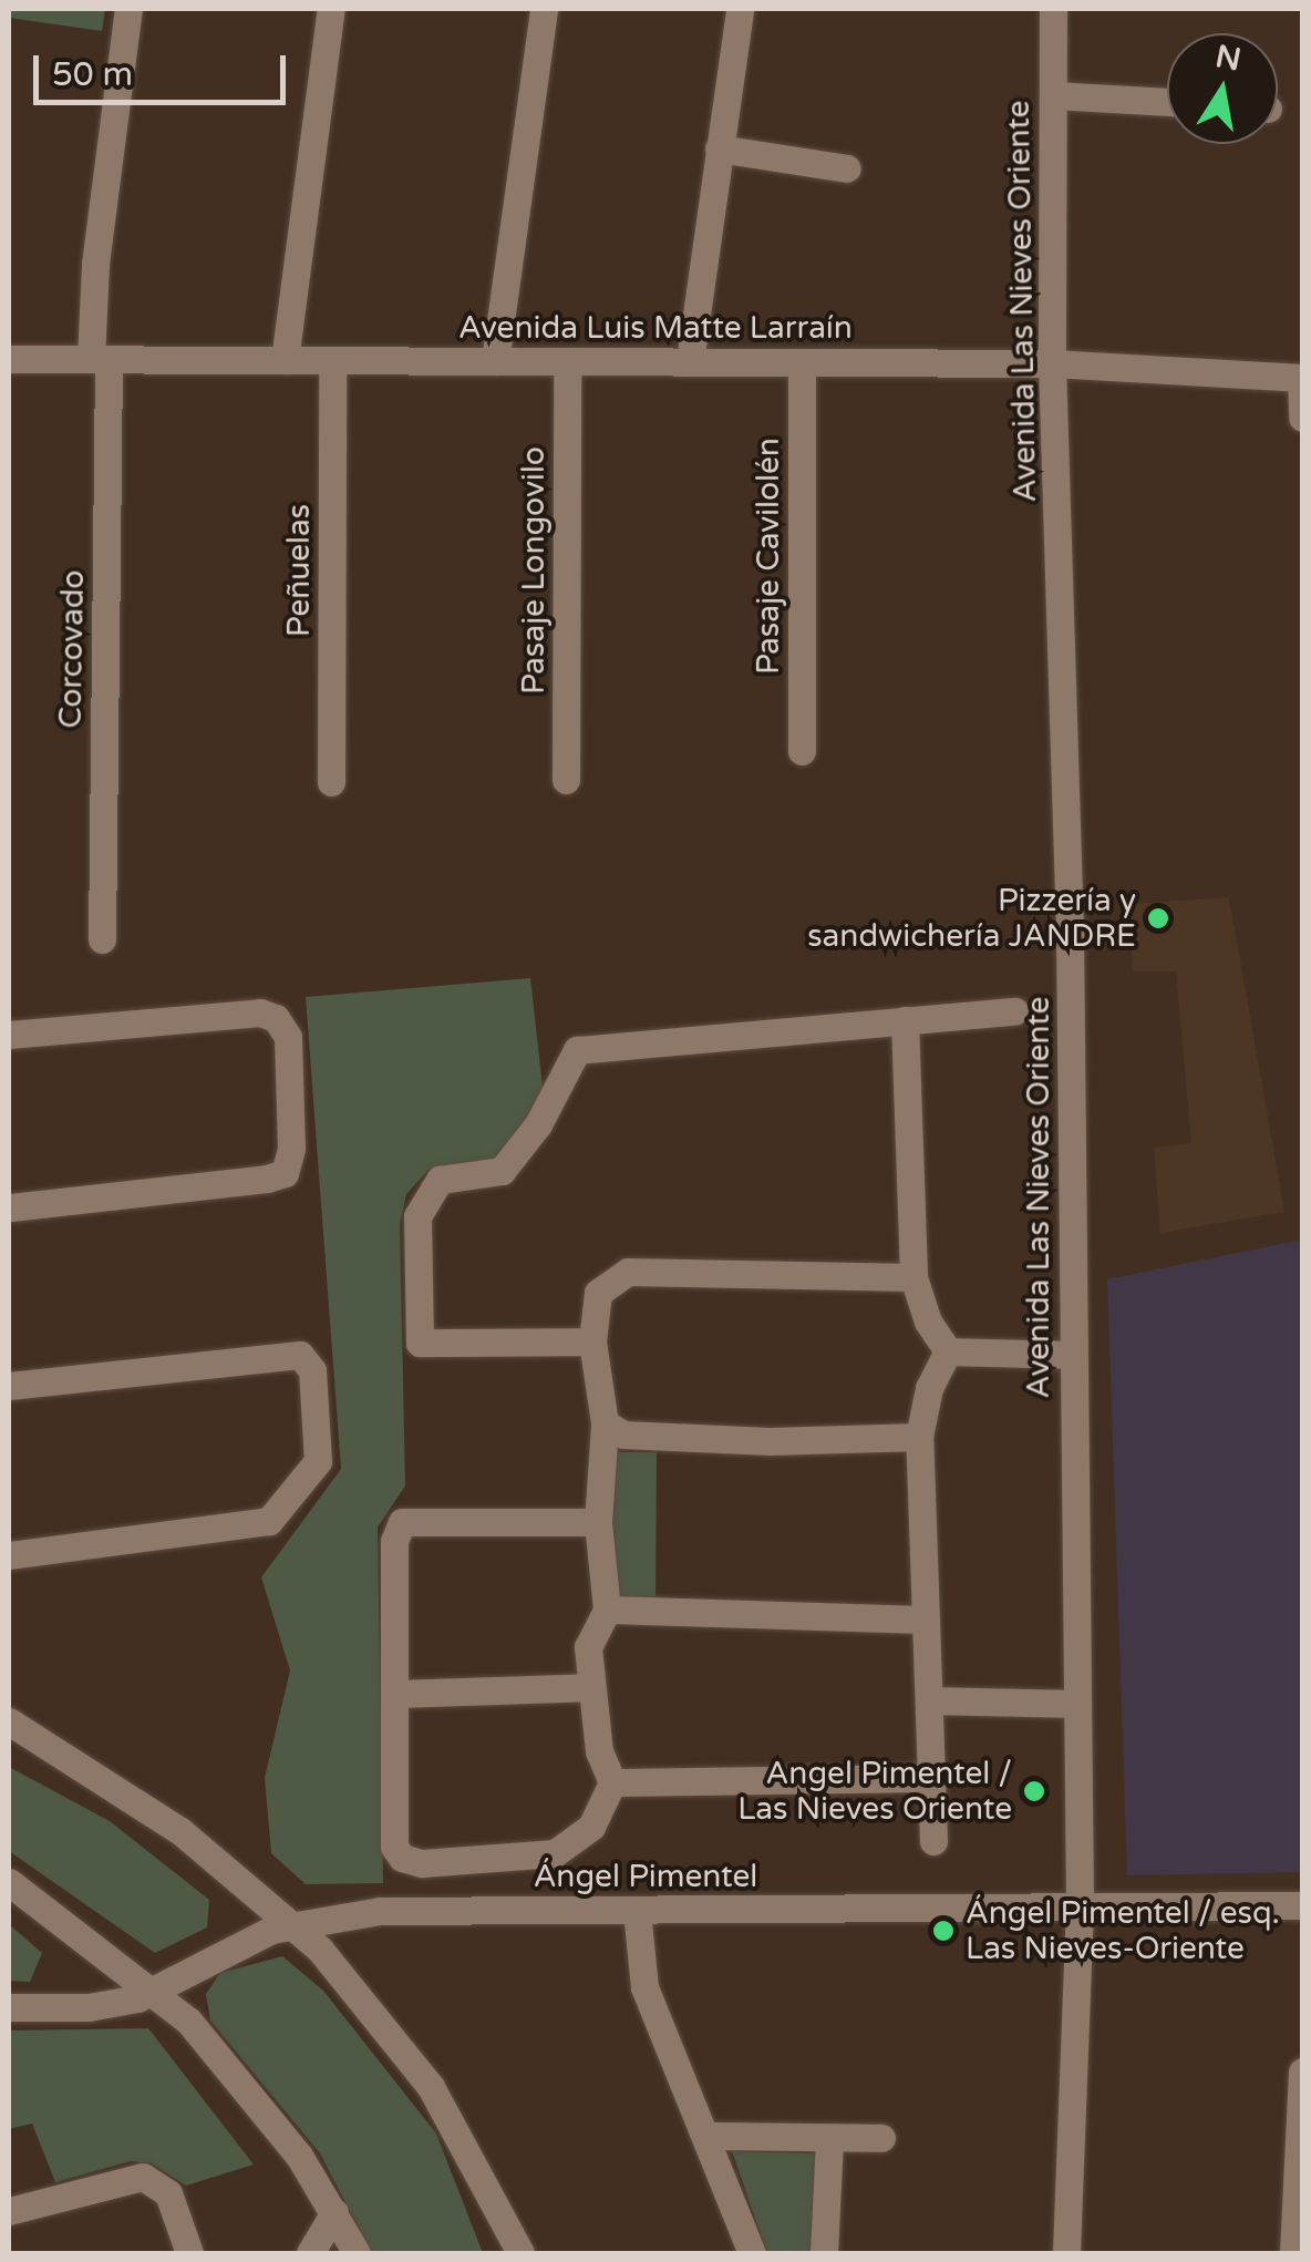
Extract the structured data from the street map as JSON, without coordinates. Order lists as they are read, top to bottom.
{
  "streets": {
    "street": [
      "Avenida Las Nieves Oriente",
      "Avenida Luis Matte Larraín",
      "Pasaje Cavilolén",
      "Peñuelas",
      "Pasaje Longovilo",
      "Corcovado",
      "Ángel Pimentel"
    ]
  },
  "crossings": [
    ["Avenida Las Nieves Oriente", "Avenida Luis Matte Larraín"],
    ["Avenida Las Nieves Oriente", "Ángel Pimentel"],
    ["Avenida Luis Matte Larraín", "Pasaje Cavilolén"],
    ["Avenida Luis Matte Larraín", "Peñuelas"],
    ["Avenida Luis Matte Larraín", "Pasaje Longovilo"],
    ["Avenida Luis Matte Larraín", "Corcovado"]
  ],
  "places": ["Pizzería y sandwichería JANDRE", "Angel Pimentel / Las Nieves Oriente", "Ángel Pimentel / esq. Las Nieves-Oriente"],
  "scale_bar": "50 m",
  "north": "top"
}
